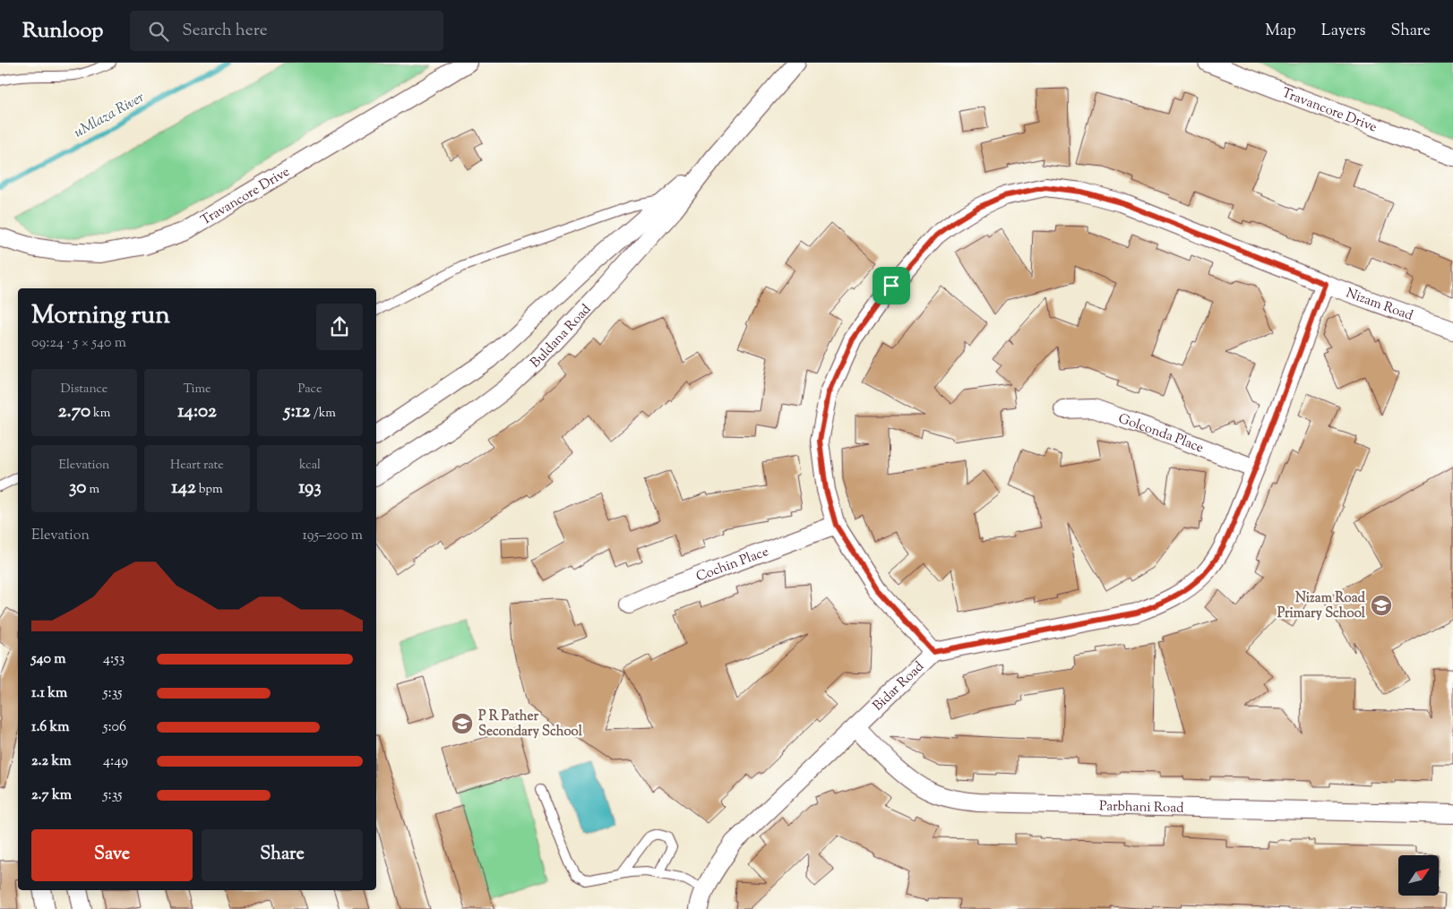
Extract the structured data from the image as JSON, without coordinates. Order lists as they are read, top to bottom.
{
  "streets": {
    "street": [
      "Travancore Drive",
      "Nizam Road",
      "Buldana Road",
      "Golconda Place",
      "Cochin Place",
      "Bidar Road",
      "Parbhani Road"
    ]
  },
  "crossings": [
    ["Nizam Road", "Cochin Place"],
    ["Nizam Road", "Bidar Road"],
    ["Golconda Place", "Bidar Road"],
    ["Bidar Road", "Parbhani Road"]
  ],
  "water": ["uMlaza River"],
  "places": {
    "school or university": ["Nizam Road Primary School", "P R Pather Secondary School"]
  },
  "north": "top right",
  "page": {
    "header": "Runloop",
    "search": "Search here",
    "nav": ["Map", "Layers", "Share"],
    "heading": ["Morning run", "09:24 · 5 × 540 m"],
    "stats": [
      ["Distance", "2.70 km"],
      ["Time", "14:02"],
      ["Pace", "5:12 /km"],
      ["Elevation", "30 m"],
      ["Heart rate", "142 bpm"],
      ["kcal", "193"]
    ],
    "chart": ["Elevation", "195–200 m"],
    "list": [
      {
        "name": "540 m",
        "note": "4:53"
      },
      {
        "name": "1.1 km",
        "note": "5:35"
      },
      {
        "name": "1.6 km",
        "note": "5:06"
      },
      {
        "name": "2.2 km",
        "note": "4:49"
      },
      {
        "name": "2.7 km",
        "note": "5:35"
      }
    ],
    "buttons": ["Save", "Share"]
  }
}
